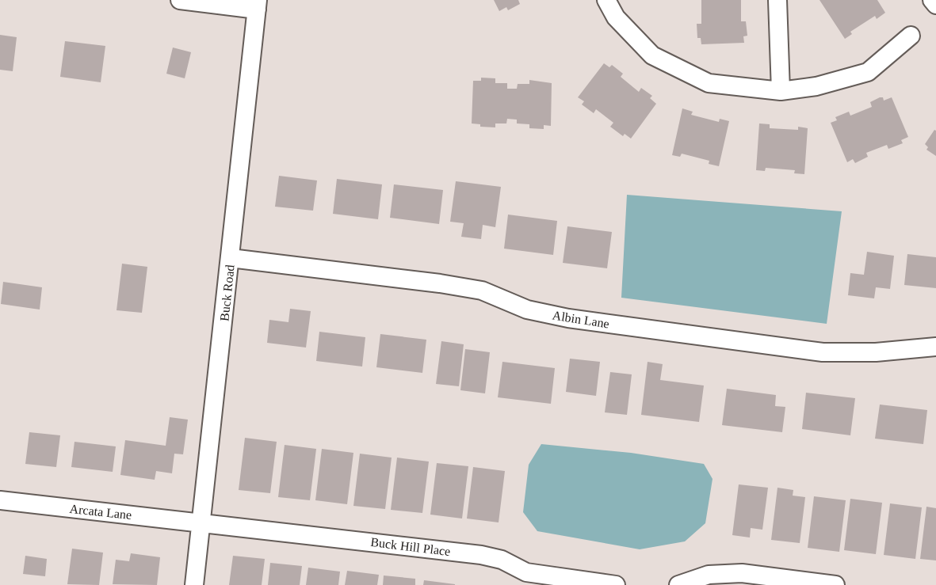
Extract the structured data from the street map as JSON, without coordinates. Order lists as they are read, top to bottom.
{
  "streets": {
    "street": [
      "Buck Road",
      "Albin Lane",
      "Arcata Lane",
      "Buck Hill Place"
    ]
  },
  "crossings": [
    ["Buck Road", "Albin Lane"],
    ["Buck Road", "Arcata Lane"],
    ["Buck Road", "Buck Hill Place"],
    ["Arcata Lane", "Buck Hill Place"]
  ]
}
